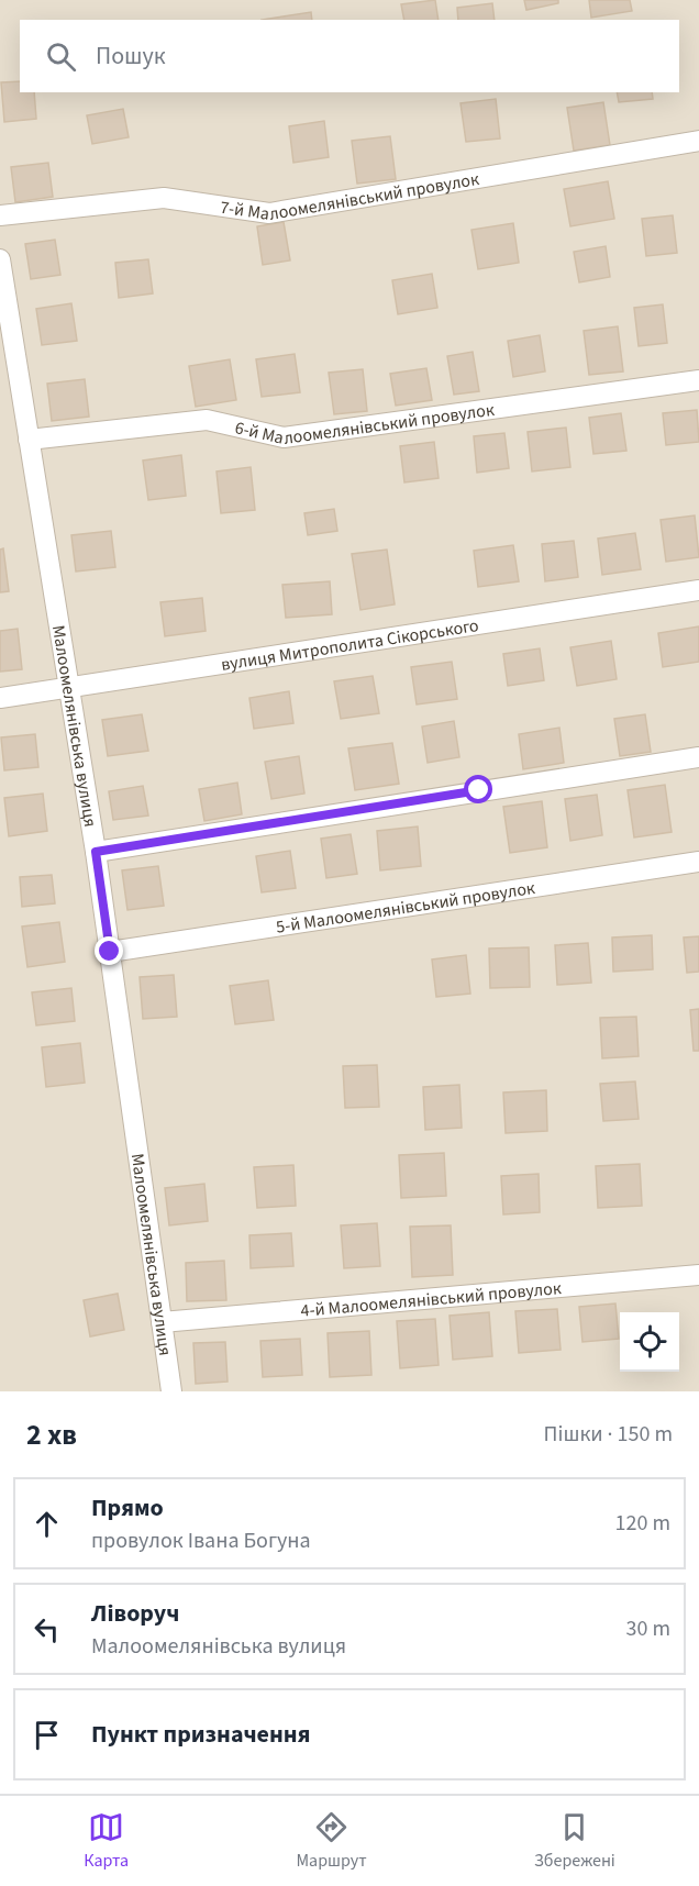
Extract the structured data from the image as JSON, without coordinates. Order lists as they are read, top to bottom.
{
  "streets": {
    "street": [
      "7-й Малоомелянівський провулок",
      "6-й Малоомелянівський провулок",
      "вулиця Митрополита Сікорського",
      "Малоомелянівська вулиця",
      "5-й Малоомелянівський провулок",
      "4-й Малоомелянівський провулок"
    ]
  },
  "crossings": [
    ["6-й Малоомелянівський провулок", "Малоомелянівська вулиця"],
    ["вулиця Митрополита Сікорського", "Малоомелянівська вулиця"],
    ["Малоомелянівська вулиця", "5-й Малоомелянівський провулок"],
    ["Малоомелянівська вулиця", "4-й Малоомелянівський провулок"]
  ],
  "page": {
    "search": "Пошук",
    "heading": ["2 хв", "Пішки · 150 m"],
    "list": [
      ["Прямо", "провулок Івана Богуна", "120 m"],
      ["Ліворуч", "Малоомелянівська вулиця", "30 m"],
      "Пункт призначення"
    ],
    "nav": ["Карта", "Маршрут", "Збережені"]
  }
}
